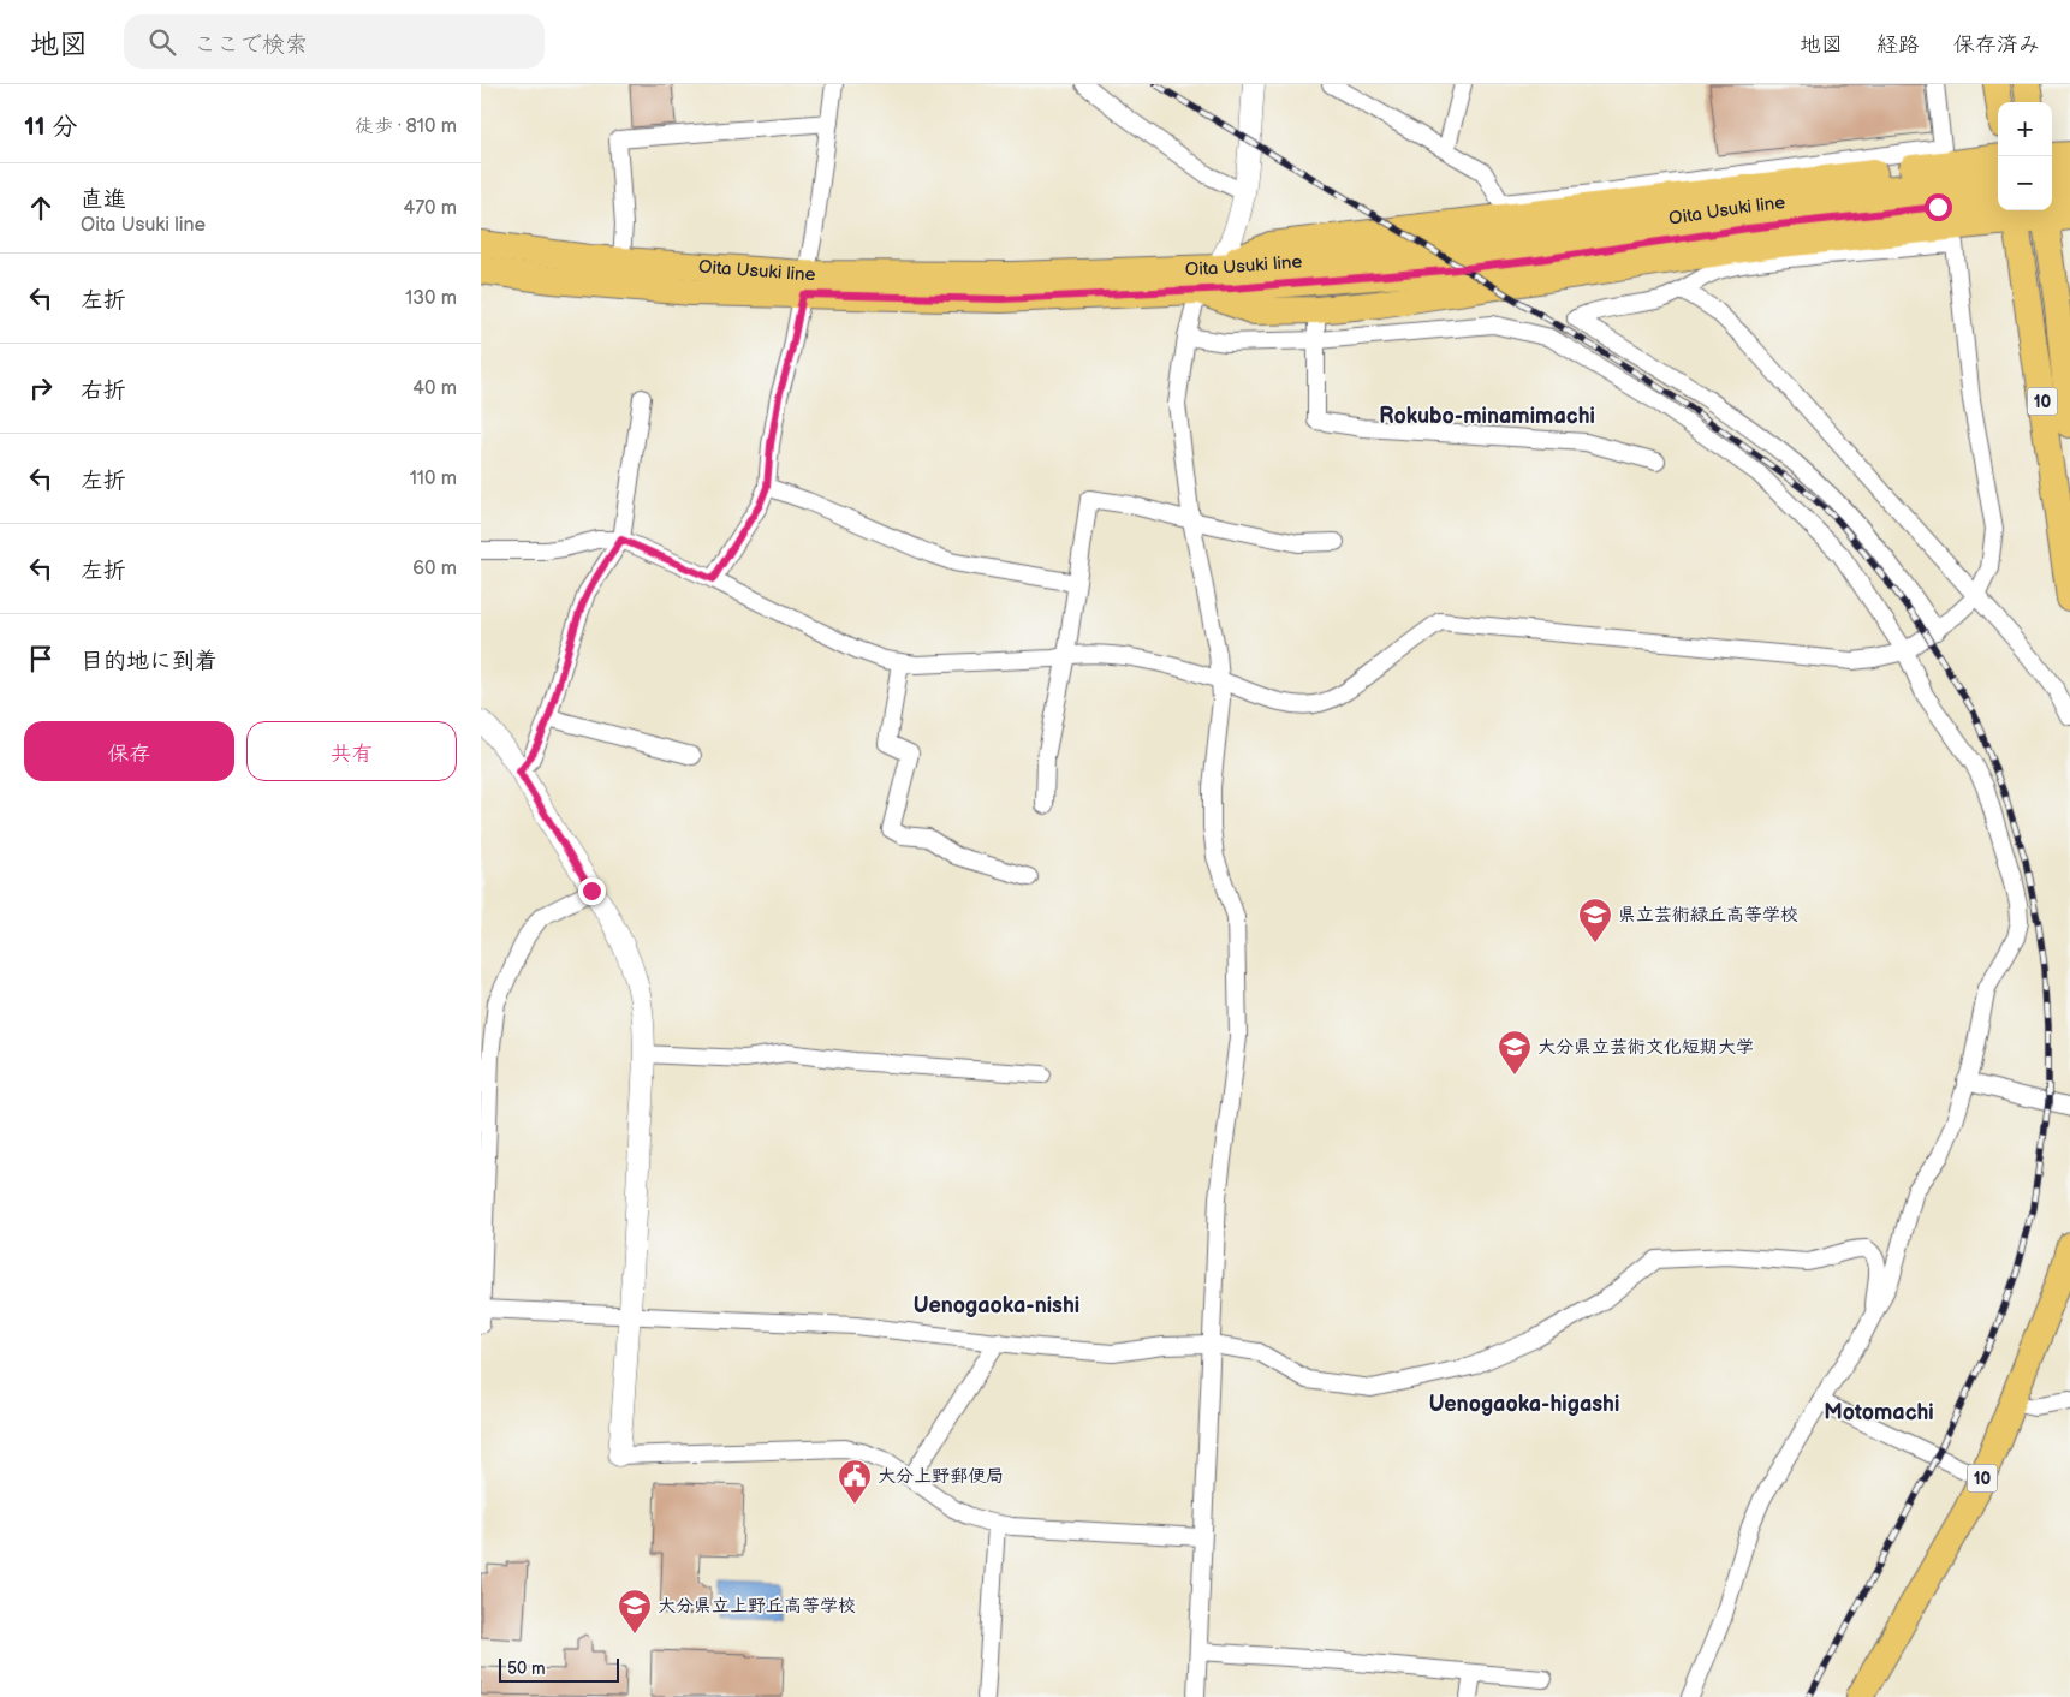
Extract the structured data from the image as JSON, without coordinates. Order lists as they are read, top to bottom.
{
  "streets": {
    "main road": ["Oita Usuki line", "10"]
  },
  "districts": [
    "Rokubo-minamimachi",
    "Uenogaoka-nishi",
    "Uenogaoka-higashi",
    "Motomachi"
  ],
  "places": {
    "school or university": ["県立芸術緑丘高等学校", "大分県立芸術文化短期大学", "大分県立上野丘高等学校"],
    "public building": ["大分上野郵便局"]
  },
  "scale_bar": "50 m",
  "page": {
    "header": "地図",
    "search": "ここで検索",
    "nav": ["地図", "経路", "保存済み"],
    "heading": ["11 分", "徒歩 · 810 m"],
    "map_buttons": ["+", "−"],
    "list": [
      ["直進", "Oita Usuki line", "470 m"],
      ["左折", "130 m"],
      ["右折", "40 m"],
      ["左折", "110 m"],
      ["左折", "60 m"],
      "目的地に到着"
    ],
    "buttons": ["保存", "共有"],
    "scale": "50 m"
  }
}
